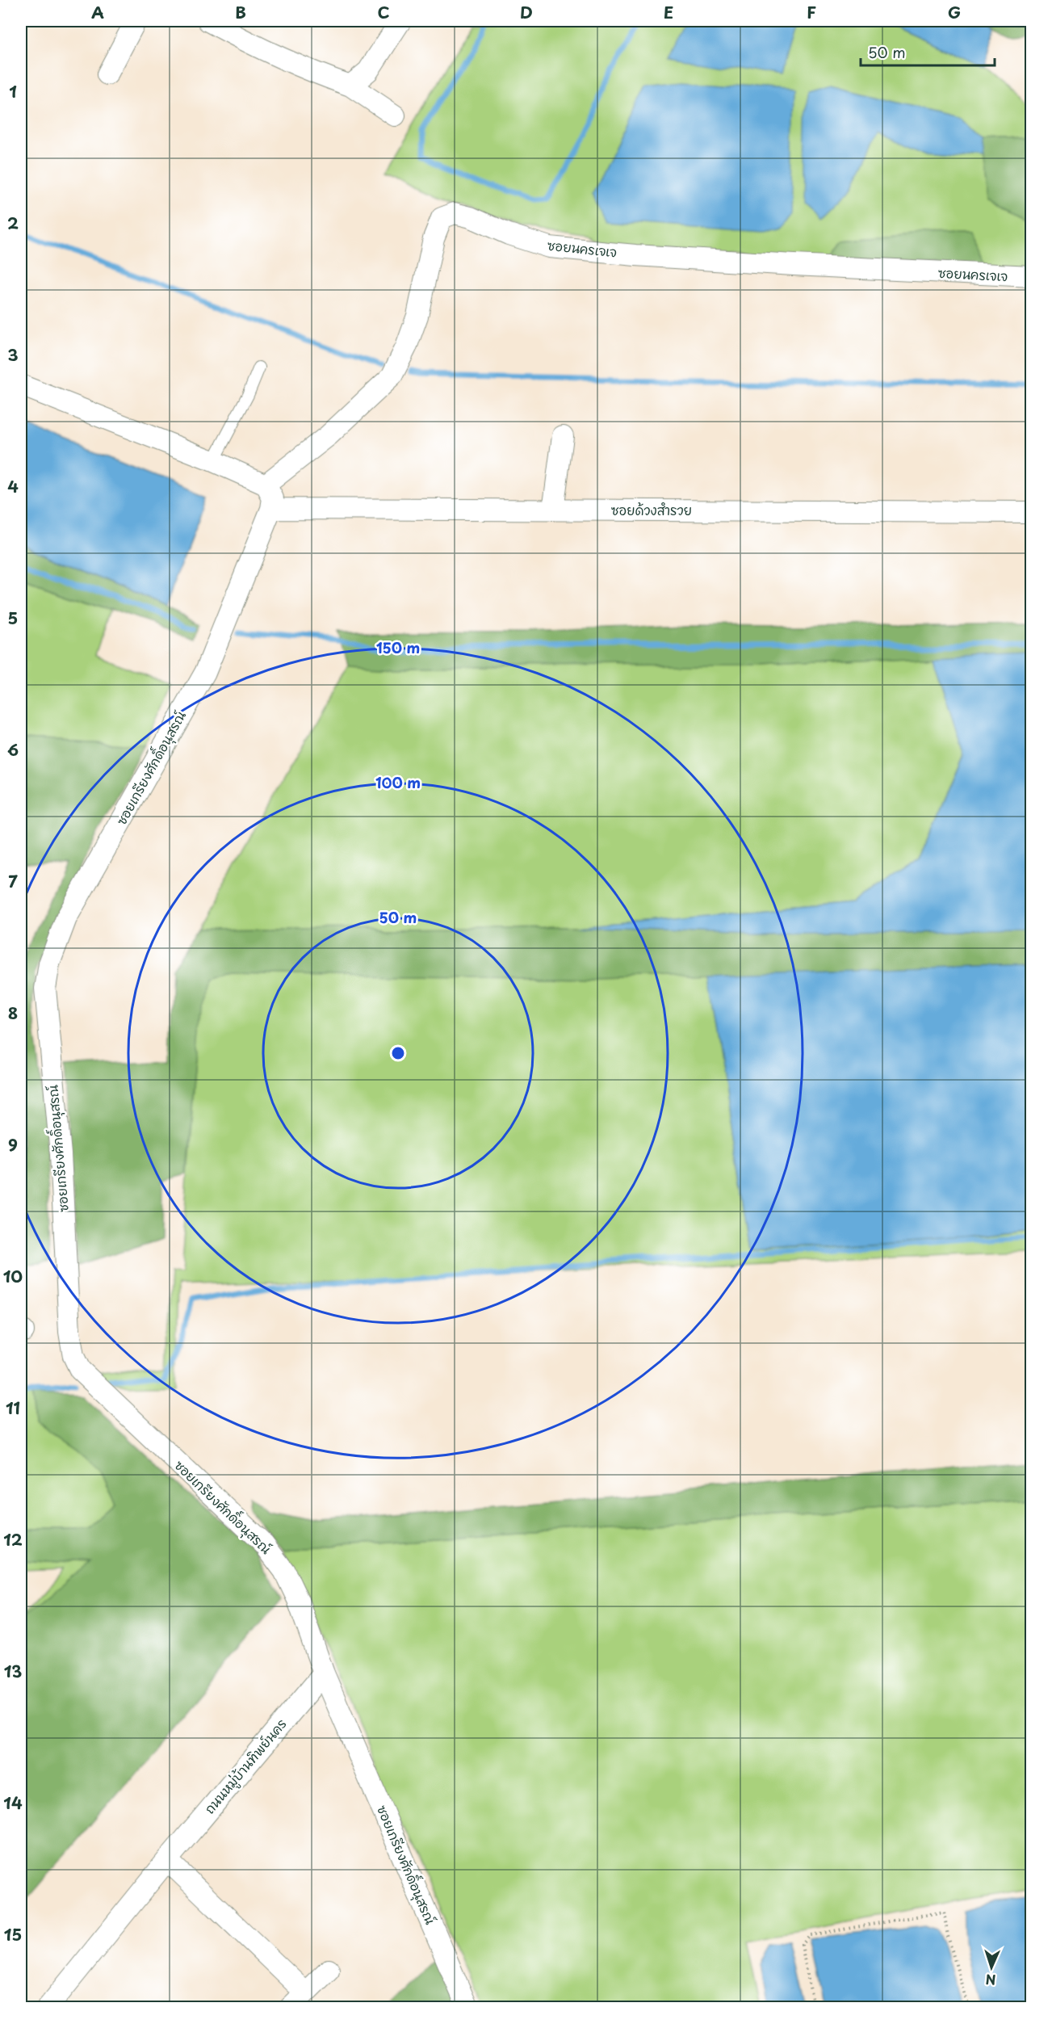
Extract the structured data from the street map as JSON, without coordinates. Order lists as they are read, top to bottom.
{
  "streets": {
    "street": [
      "ซอยนครเจเจ",
      "ซอยด้วงสำรวย",
      "ซอยเกรียงศักดิ์อนุสรณ์",
      "ถนนหมู่บ้านทิพย์นคร"
    ]
  },
  "crossings": [
    ["ซอยด้วงสำรวย", "ซอยเกรียงศักดิ์อนุสรณ์"],
    ["ซอยเกรียงศักดิ์อนุสรณ์", "ถนนหมู่บ้านทิพย์นคร"]
  ],
  "scale_bar": "50 m",
  "north": "bottom",
  "grid": {
    "columns": [
      "A",
      "B",
      "C",
      "D",
      "E",
      "F",
      "G"
    ],
    "rows": [
      "1",
      "2",
      "3",
      "4",
      "5",
      "6",
      "7",
      "8",
      "9",
      "10",
      "11",
      "12",
      "13",
      "14",
      "15"
    ]
  },
  "rings": ["150 m", "100 m", "50 m"]
}
